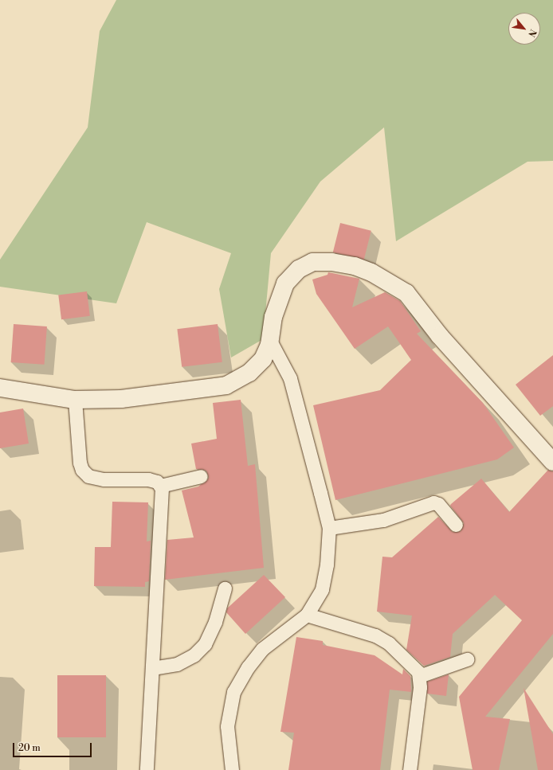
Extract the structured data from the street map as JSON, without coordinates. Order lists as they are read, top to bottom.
{
  "scale_bar": "20 m",
  "north": "bottom right"
}
